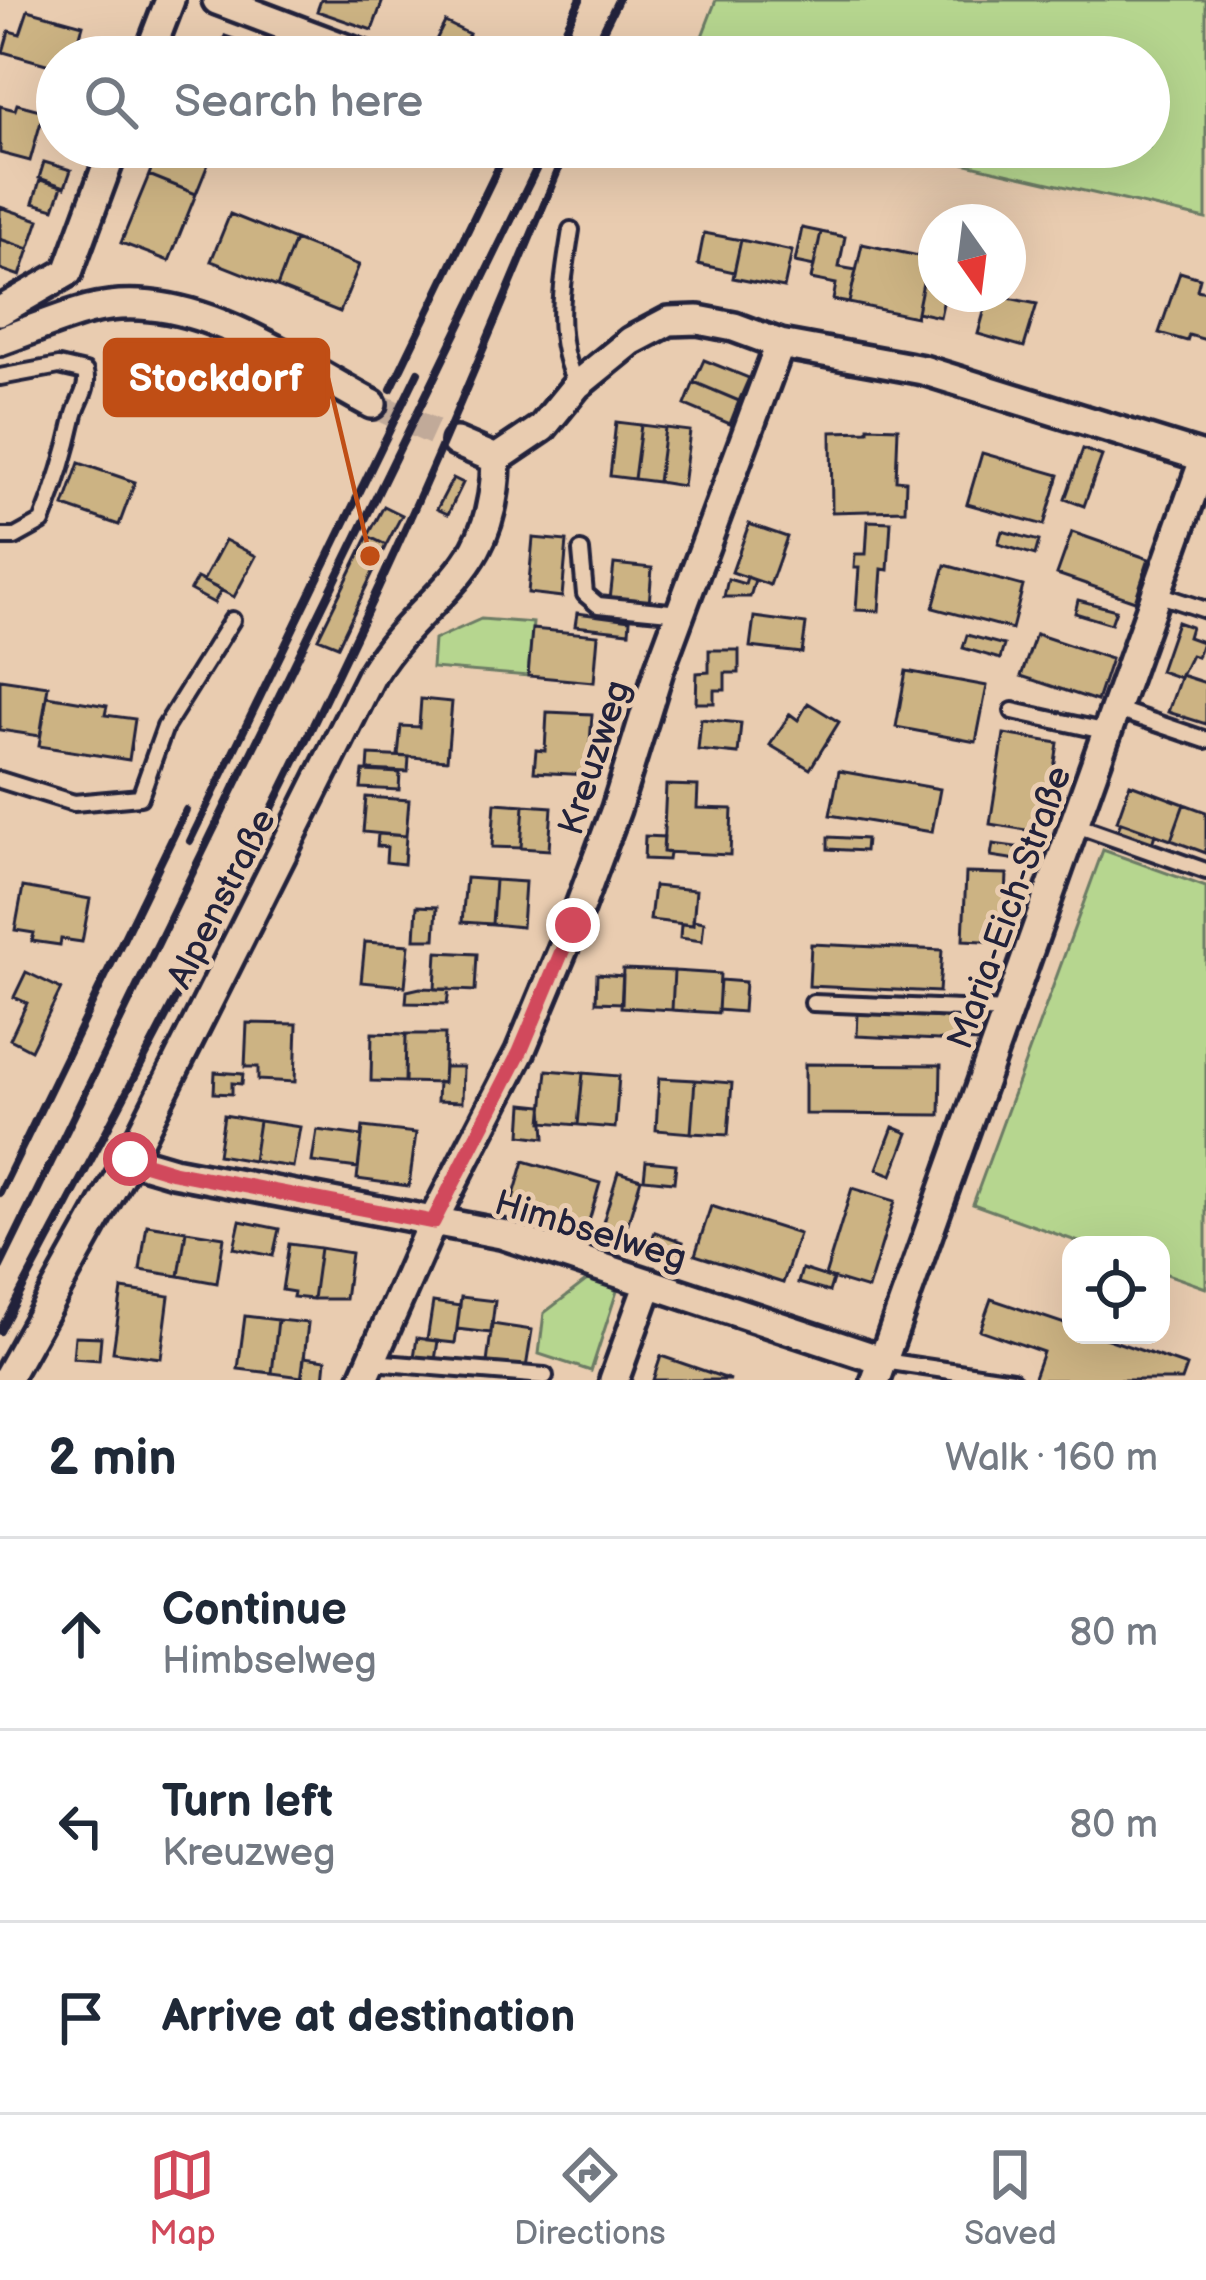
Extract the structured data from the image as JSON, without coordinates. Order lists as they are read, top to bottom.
{
  "streets": {
    "street": [
      "Kreuzweg",
      "Alpenstraße",
      "Maria-Eich-Straße",
      "Himbselweg"
    ]
  },
  "crossings": [
    ["Kreuzweg", "Himbselweg"],
    ["Alpenstraße", "Himbselweg"],
    ["Maria-Eich-Straße", "Himbselweg"]
  ],
  "places": ["Stockdorf"],
  "north": "bottom",
  "page": {
    "search": "Search here",
    "heading": ["2 min", "Walk · 160 m"],
    "list": [
      ["Continue", "Himbselweg", "80 m"],
      ["Turn left", "Kreuzweg", "80 m"],
      "Arrive at destination"
    ],
    "nav": ["Map", "Directions", "Saved"]
  }
}
